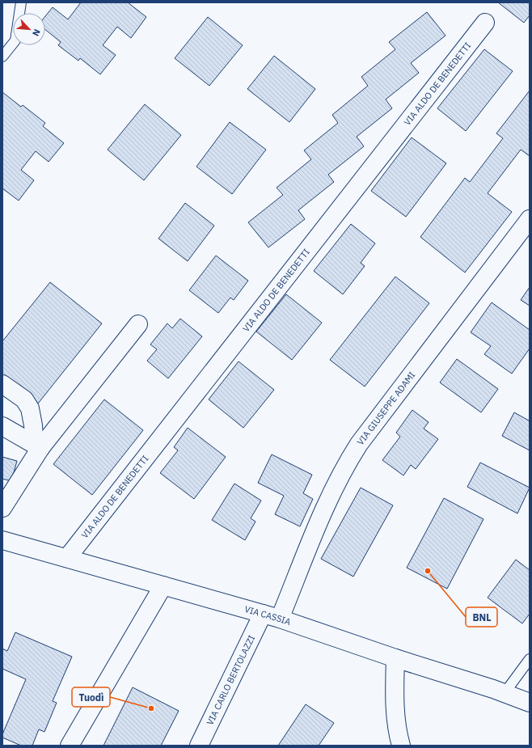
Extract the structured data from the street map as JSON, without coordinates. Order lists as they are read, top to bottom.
{
  "streets": {
    "street": [
      "VIA ALDO DE BENEDETTI",
      "VIA GIUSEPPE ADAMI",
      "VIA CASSIA",
      "VIA CARLO BERTOLAZZI"
    ]
  },
  "crossings": [
    ["VIA ALDO DE BENEDETTI", "VIA CASSIA"],
    ["VIA GIUSEPPE ADAMI", "VIA CASSIA"],
    ["VIA GIUSEPPE ADAMI", "VIA CARLO BERTOLAZZI"],
    ["VIA CASSIA", "VIA CARLO BERTOLAZZI"]
  ],
  "places": ["BNL", "Tuodì"],
  "north": "bottom right"
}
